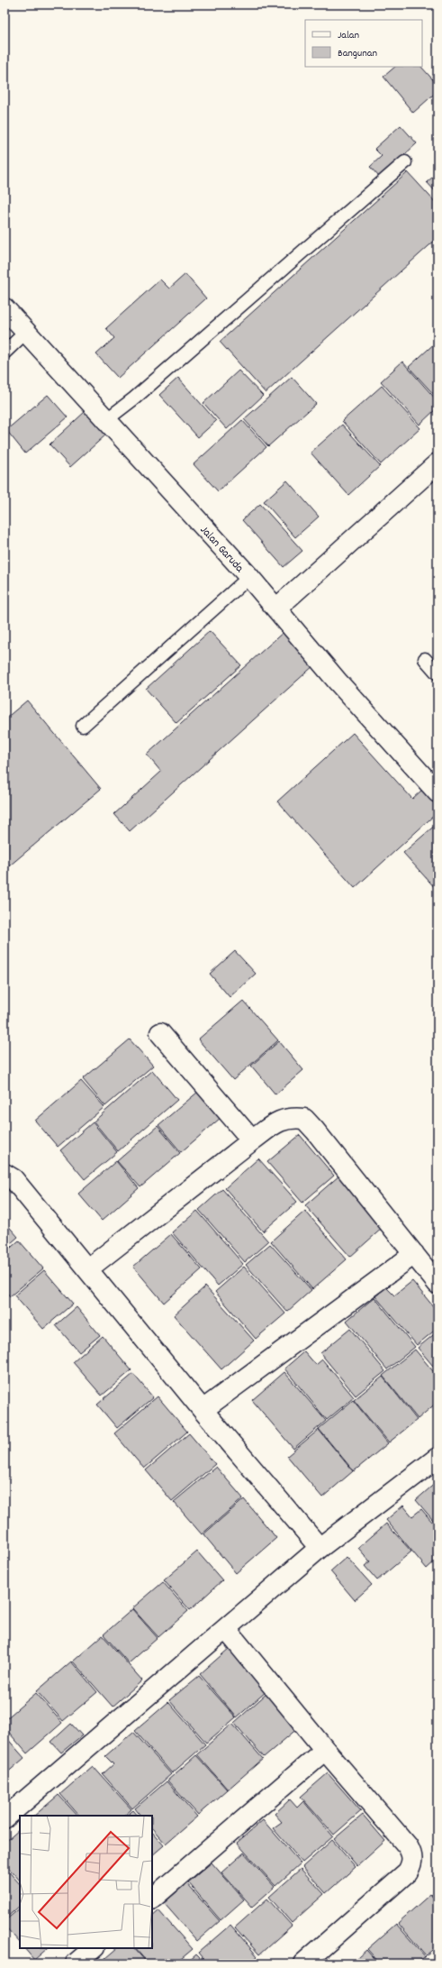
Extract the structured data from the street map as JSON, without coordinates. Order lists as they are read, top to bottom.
{
  "streets": {
    "street": ["Jalan Garuda"]
  },
  "legend": ["Jalan", "Bangunan"]
}
